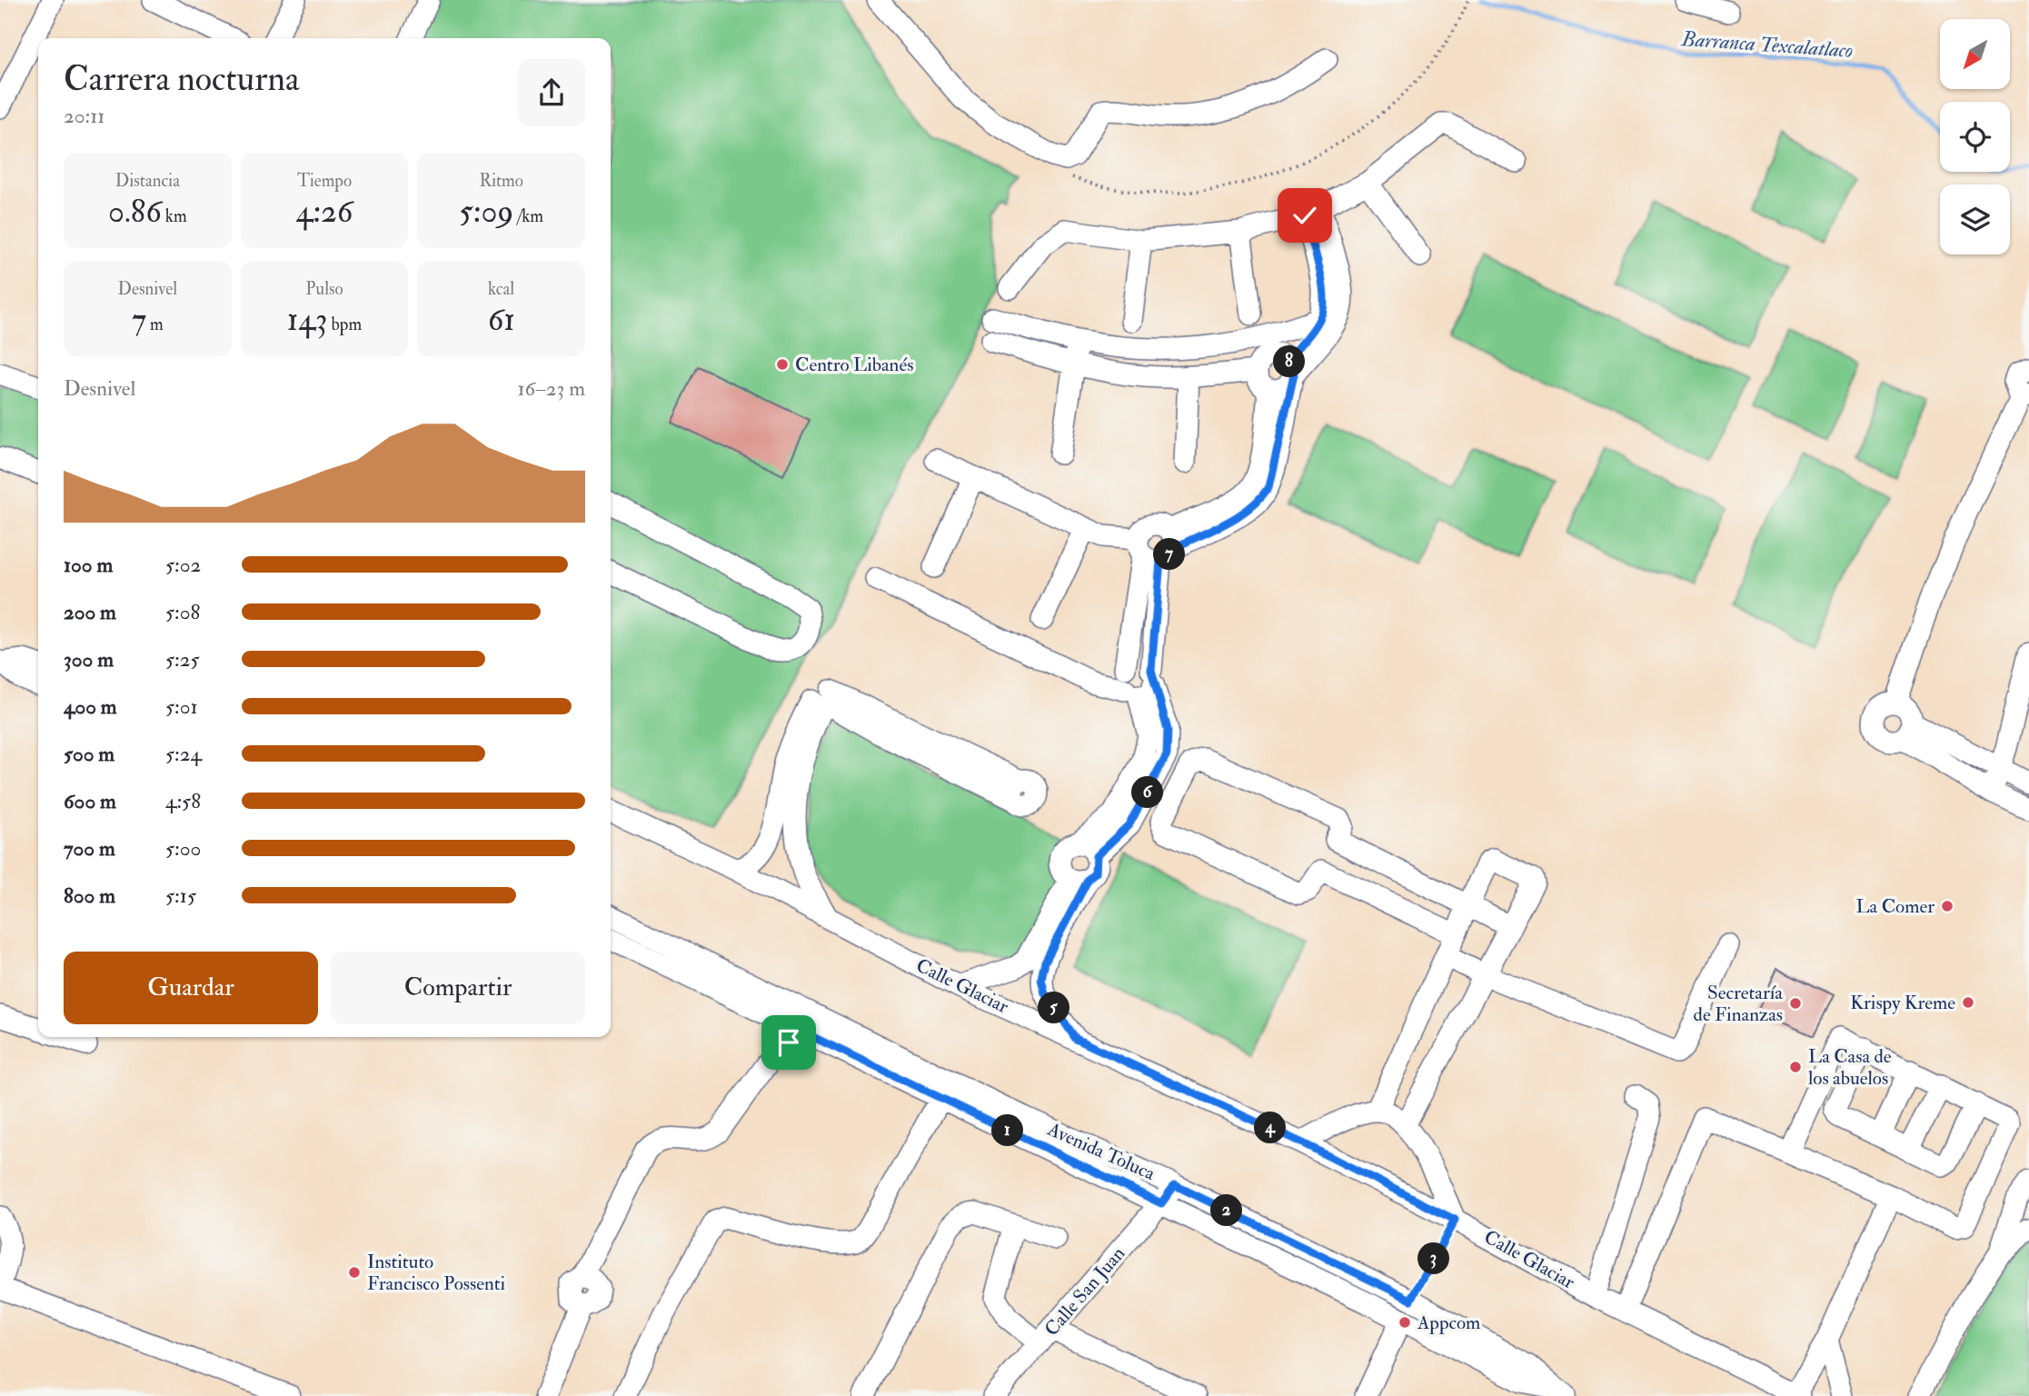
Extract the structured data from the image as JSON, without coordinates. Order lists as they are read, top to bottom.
{
  "streets": {
    "street": ["Calle Glaciar", "Avenida Toluca", "Calle San Juan"]
  },
  "crossings": [
    ["Avenida Toluca", "Calle San Juan"]
  ],
  "water": ["Barranca Texcalatlaco"],
  "places": [
    "Centro Libanés",
    "La Comer",
    "Krispy Kreme",
    "Secretaría de Finanzas",
    "La Casa de los abuelos",
    "Instituto Francisco Possenti",
    "Appcom"
  ],
  "north": "bottom left",
  "page": {
    "heading": ["Carrera nocturna", "20:11"],
    "stats": [
      ["Distancia", "0.86 km"],
      ["Tiempo", "4:26"],
      ["Ritmo", "5:09 /km"],
      ["Desnivel", "7 m"],
      ["Pulso", "143 bpm"],
      ["kcal", "61"]
    ],
    "pins": [
      "8",
      "7",
      "6",
      "5",
      "4",
      "1",
      "2",
      "3"
    ],
    "chart": ["Desnivel", "16–23 m"],
    "list": [
      {
        "name": "100 m",
        "note": "5:02"
      },
      {
        "name": "200 m",
        "note": "5:08"
      },
      {
        "name": "300 m",
        "note": "5:25"
      },
      {
        "name": "400 m",
        "note": "5:01"
      },
      {
        "name": "500 m",
        "note": "5:24"
      },
      {
        "name": "600 m",
        "note": "4:58"
      },
      {
        "name": "700 m",
        "note": "5:00"
      },
      {
        "name": "800 m",
        "note": "5:15"
      }
    ],
    "buttons": ["Guardar", "Compartir"]
  }
}
